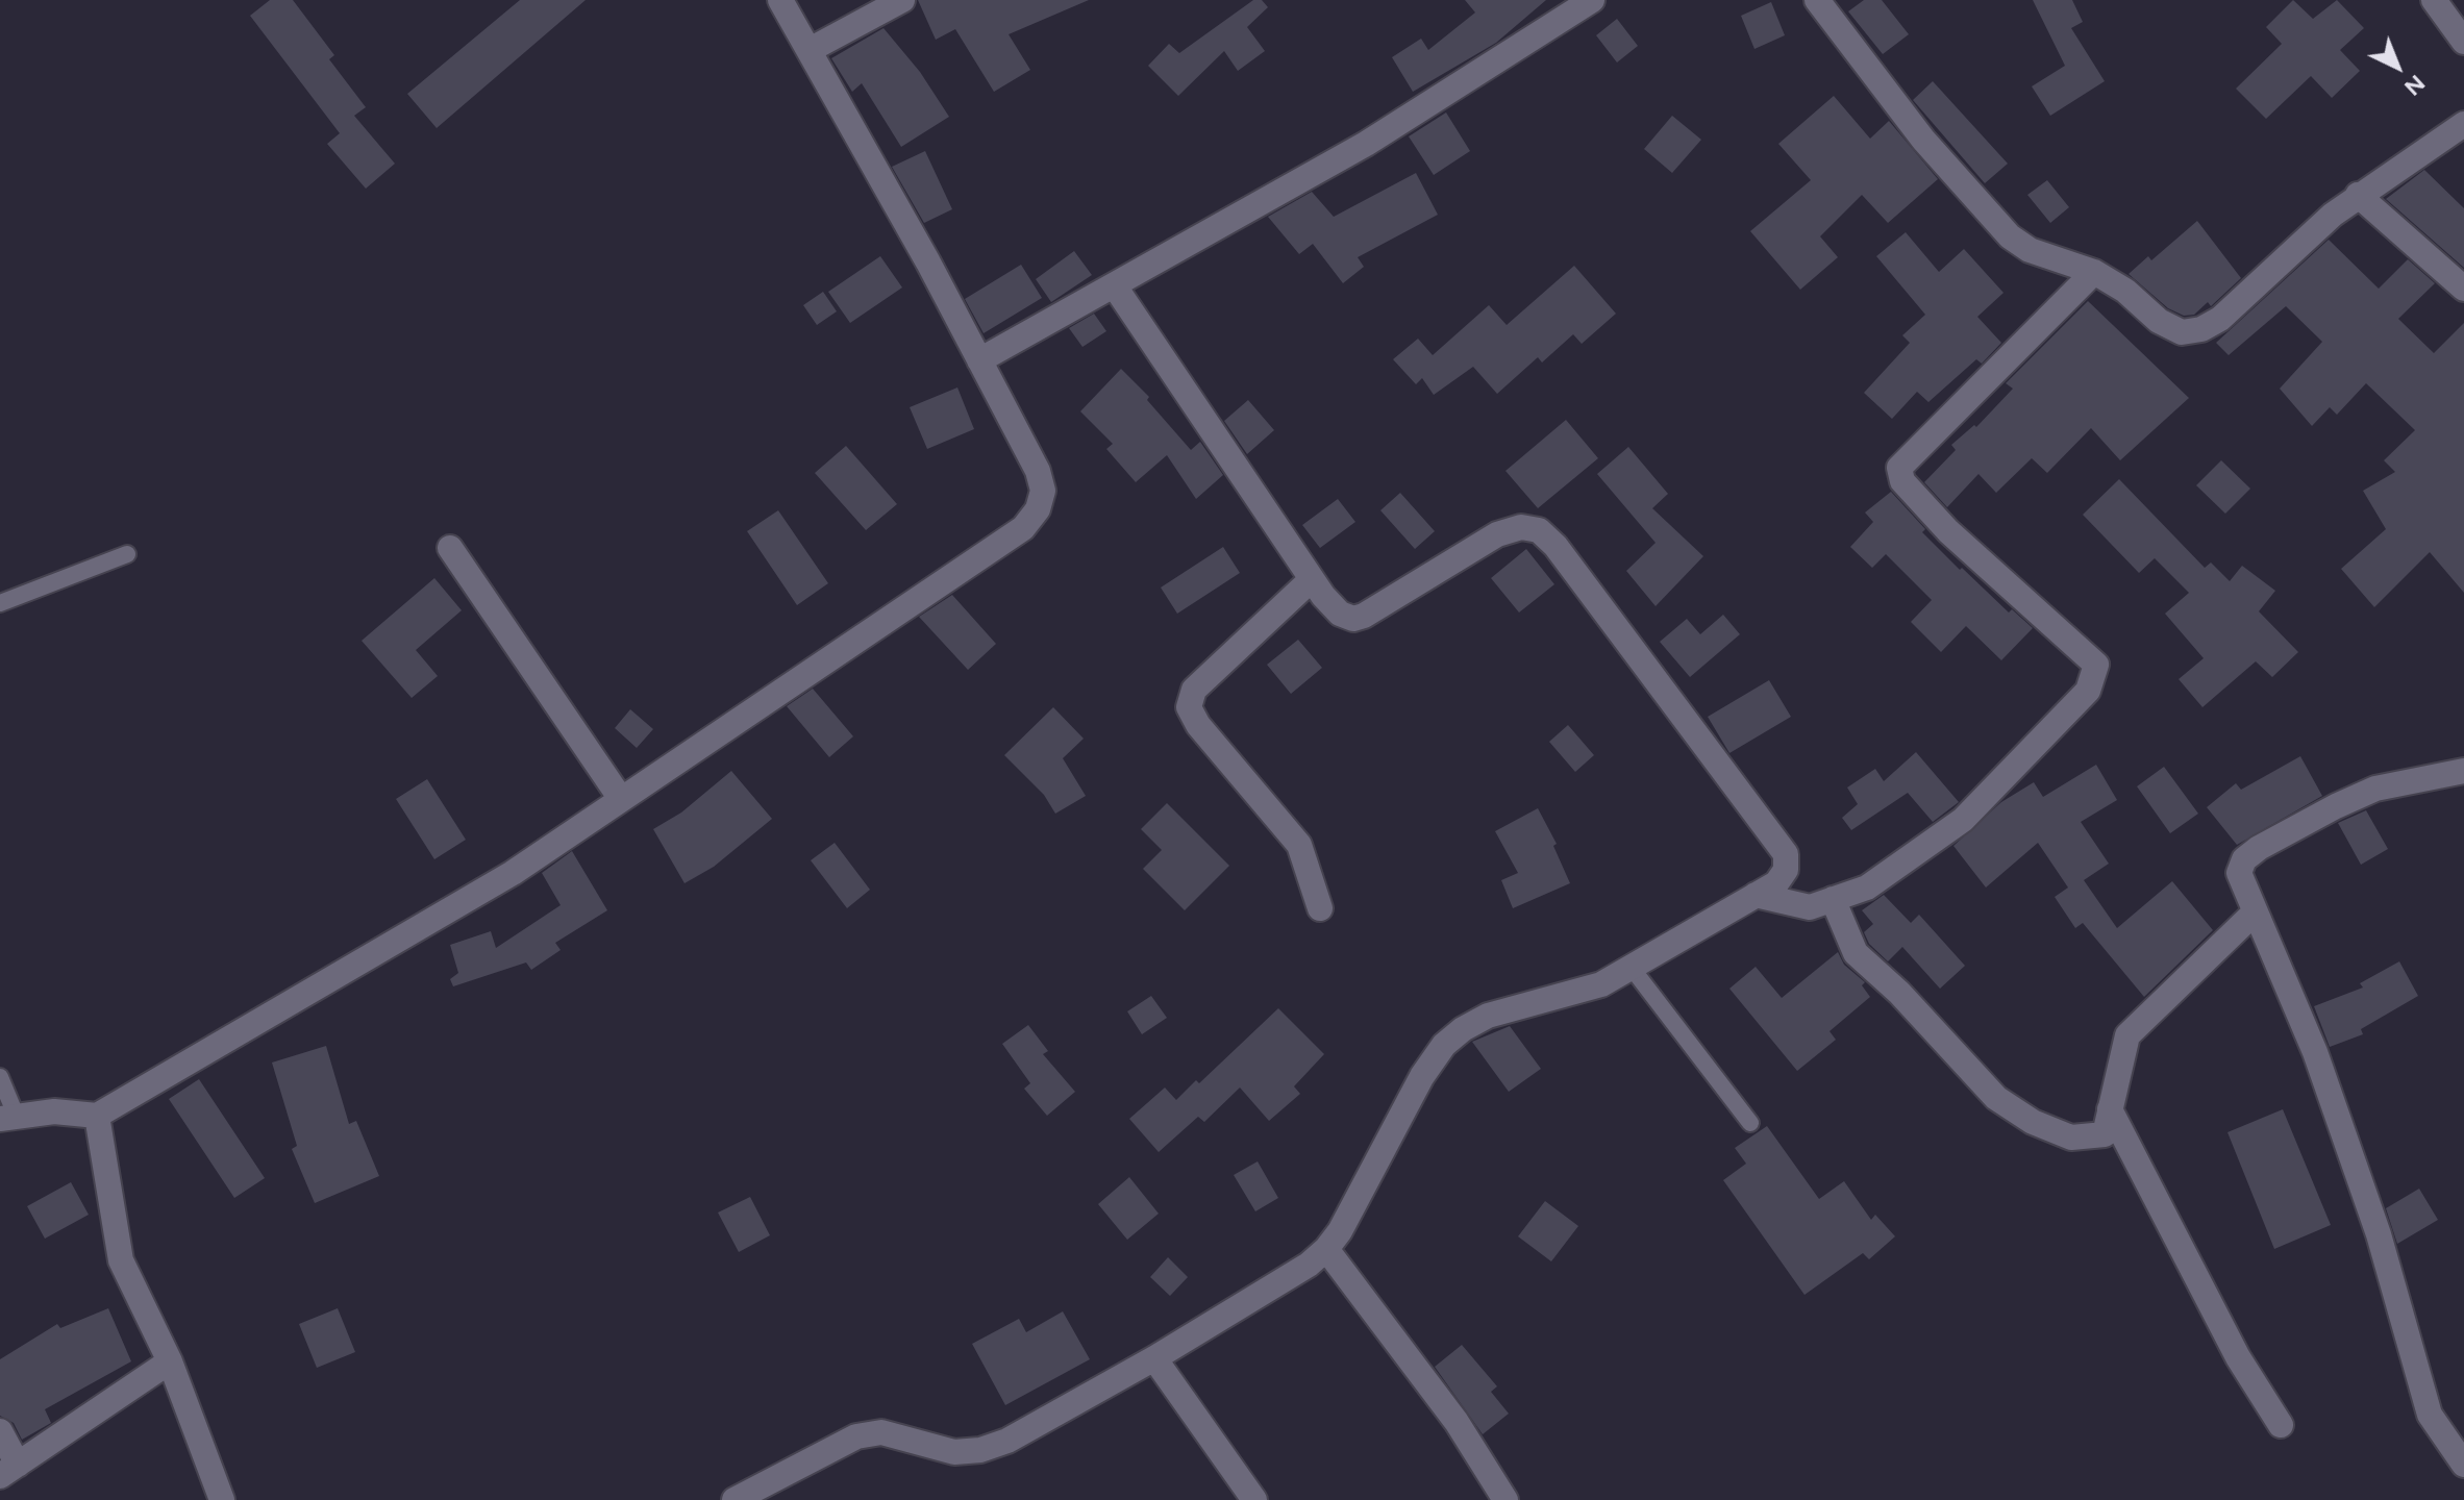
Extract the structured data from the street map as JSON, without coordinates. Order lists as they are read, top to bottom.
{
  "north": "bottom right"
}
